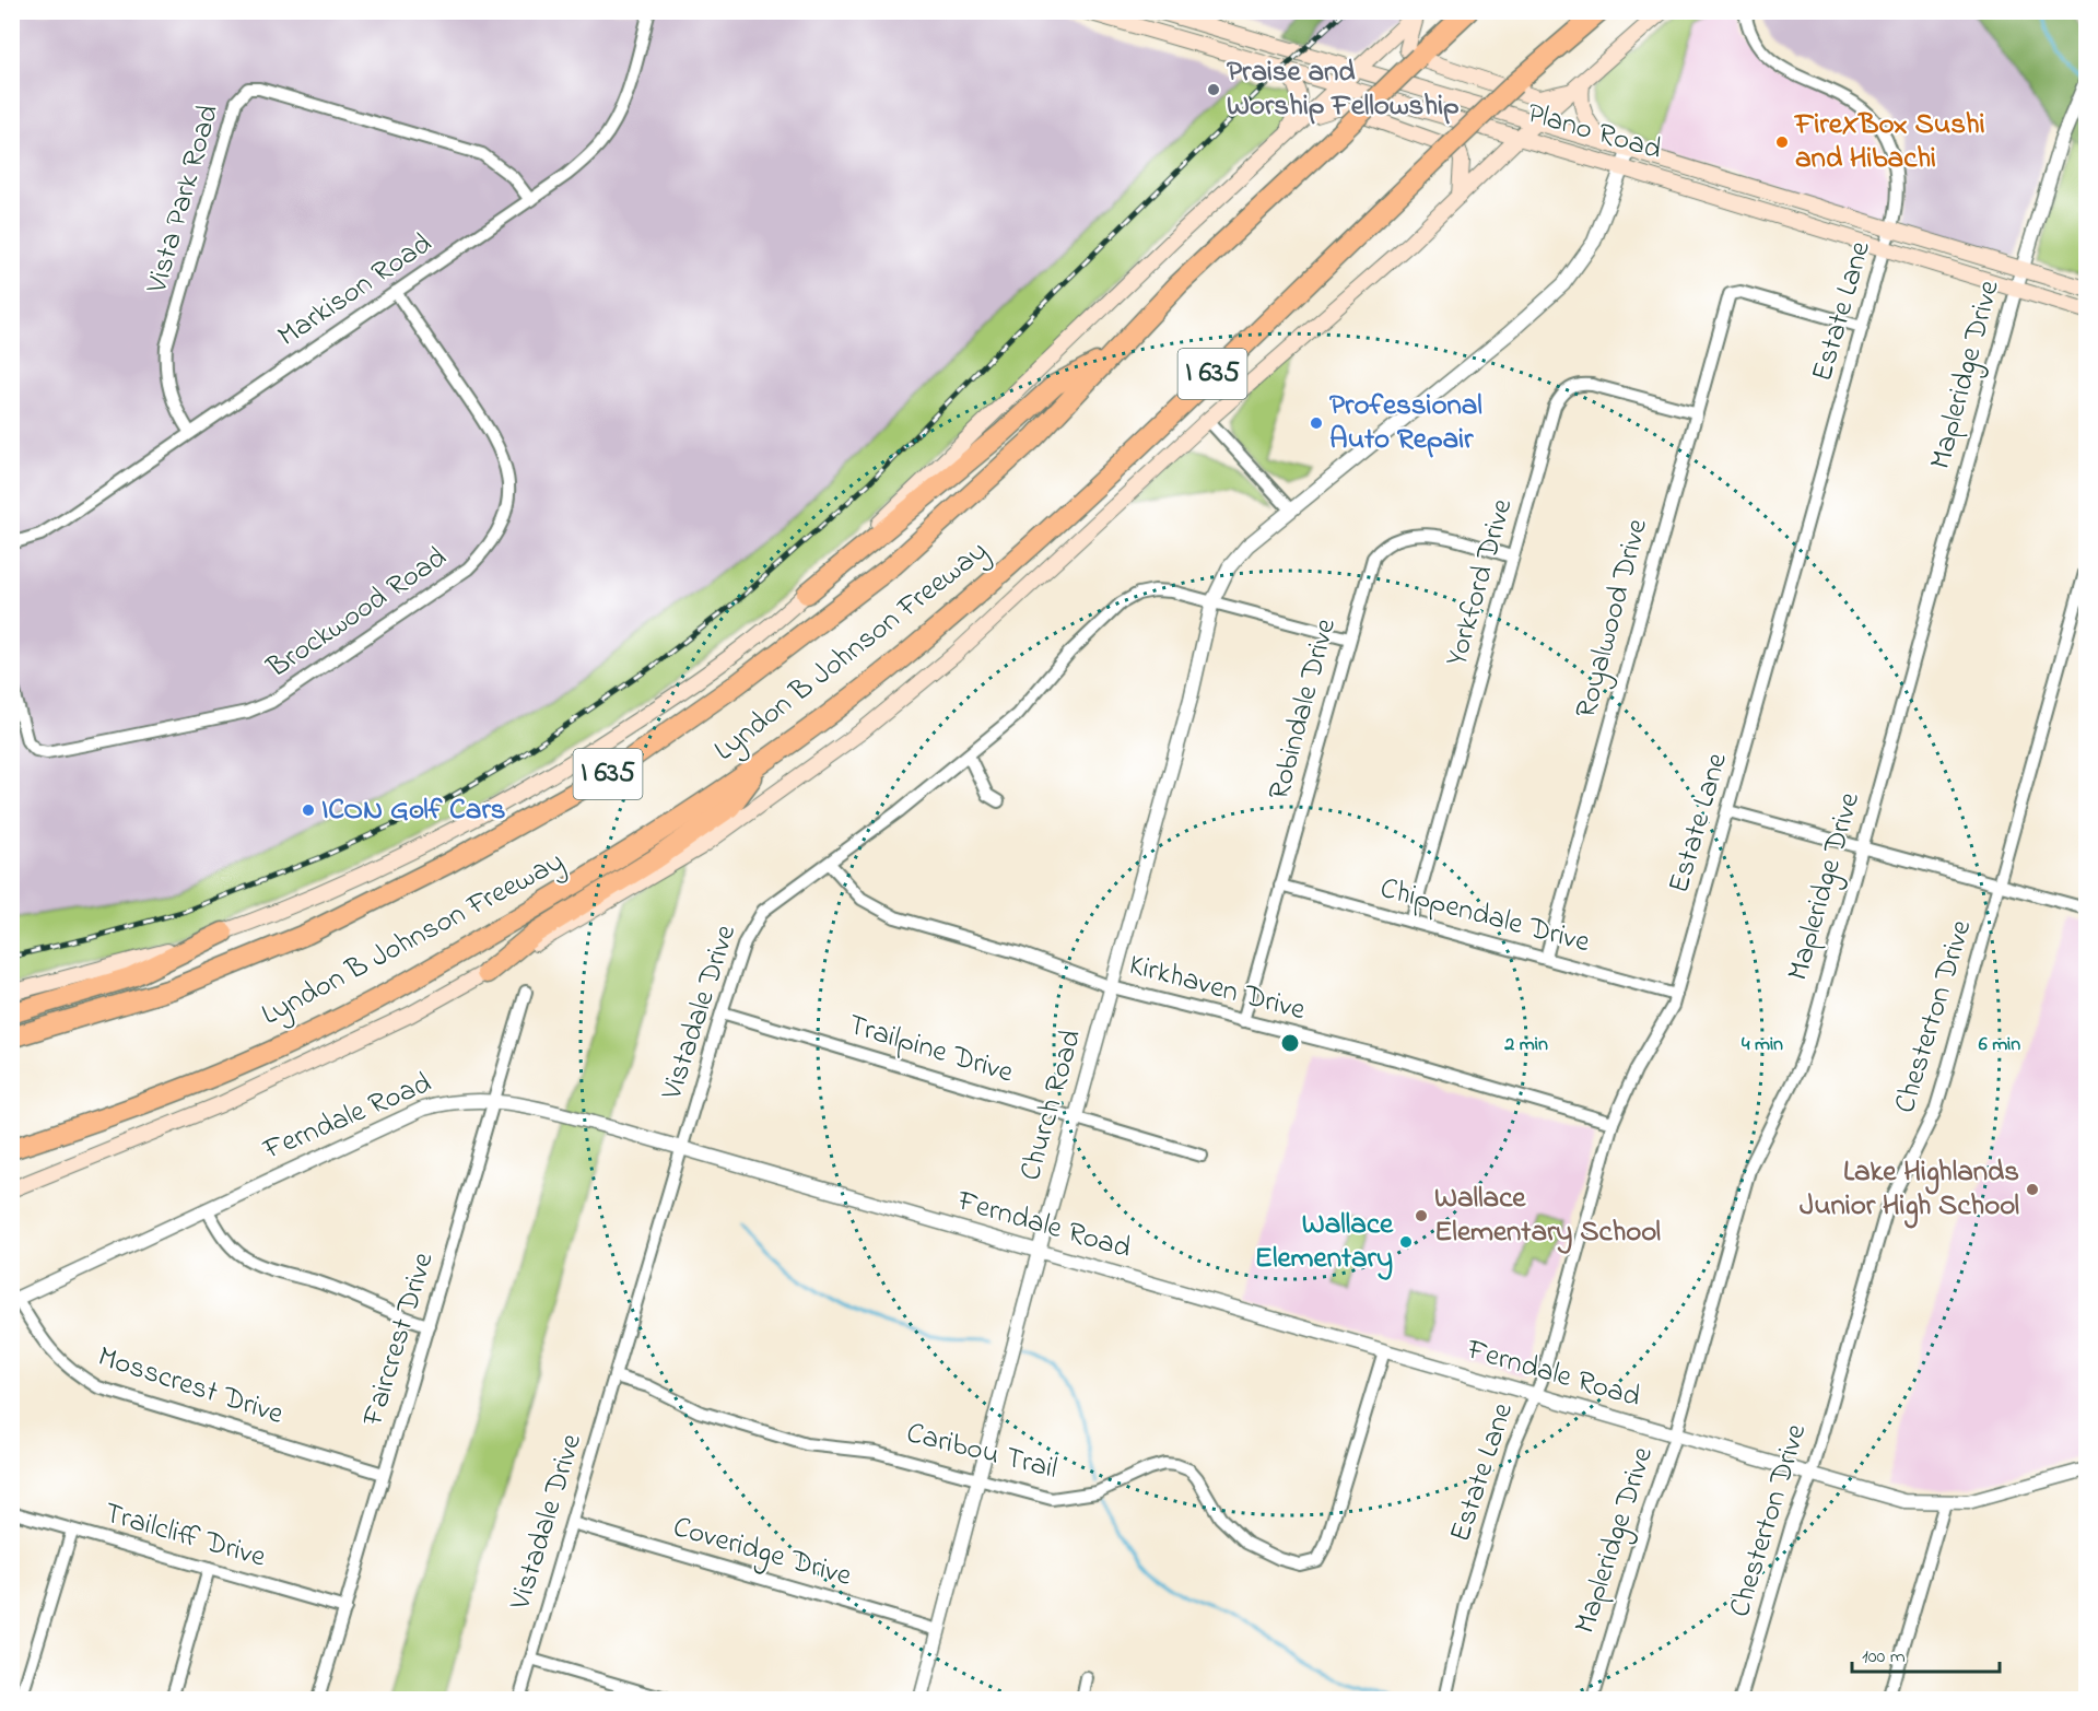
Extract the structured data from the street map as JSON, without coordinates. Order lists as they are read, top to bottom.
{
  "streets": {
    "highway": ["I 635", "Lyndon B Johnson Freeway"],
    "main road": ["Plano Road"],
    "street": [
      "Vista Park Road",
      "Markison Road",
      "Estate Lane",
      "Mapleridge Drive",
      "Yorkford Drive",
      "Brockwood Road",
      "Royalwood Drive",
      "Robindale Drive",
      "Chippendale Drive",
      "Kirkhaven Drive",
      "Vistadale Drive",
      "Chesterton Drive",
      "Trailpine Drive",
      "Church Road",
      "Ferndale Road",
      "Faircrest Drive",
      "Mosscrest Drive",
      "Caribou Trail",
      "Trailcliff Drive",
      "Coveridge Drive"
    ]
  },
  "crossings": [
    ["Plano Road", "Estate Lane"],
    ["Plano Road", "Mapleridge Drive"],
    ["Plano Road", "Church Road"],
    ["Vista Park Road", "Markison Road"],
    ["Markison Road", "Brockwood Road"],
    ["Estate Lane", "Royalwood Drive"],
    ["Estate Lane", "Chippendale Drive"],
    ["Estate Lane", "Kirkhaven Drive"],
    ["Estate Lane", "Ferndale Road"],
    ["Mapleridge Drive", "Ferndale Road"],
    ["Yorkford Drive", "Royalwood Drive"],
    ["Yorkford Drive", "Robindale Drive"],
    ["Yorkford Drive", "Chippendale Drive"],
    ["Royalwood Drive", "Chippendale Drive"],
    ["Robindale Drive", "Chippendale Drive"],
    ["Robindale Drive", "Kirkhaven Drive"],
    ["Robindale Drive", "Vistadale Drive"],
    ["Kirkhaven Drive", "Vistadale Drive"],
    ["Kirkhaven Drive", "Church Road"],
    ["Vistadale Drive", "Trailpine Drive"],
    ["Vistadale Drive", "Church Road"],
    ["Vistadale Drive", "Ferndale Road"],
    ["Vistadale Drive", "Caribou Trail"],
    ["Vistadale Drive", "Coveridge Drive"],
    ["Chesterton Drive", "Ferndale Road"],
    ["Trailpine Drive", "Church Road"],
    ["Church Road", "Ferndale Road"],
    ["Church Road", "Caribou Trail"],
    ["Church Road", "Coveridge Drive"],
    ["Ferndale Road", "Faircrest Drive"],
    ["Ferndale Road", "Mosscrest Drive"],
    ["Ferndale Road", "Caribou Trail"],
    ["Faircrest Drive", "Mosscrest Drive"],
    ["Faircrest Drive", "Trailcliff Drive"]
  ],
  "places": [
    "Praise and Worship Fellowship",
    "FireXBox Sushi and Hibachi",
    "Professional Auto Repair",
    "ICON Golf Cars",
    "Lake Highlands Junior High School",
    "Wallace Elementary School",
    "Wallace Elementary"
  ],
  "scale_bar": "100 m",
  "rings": ["2 min", "4 min", "6 min"]
}
